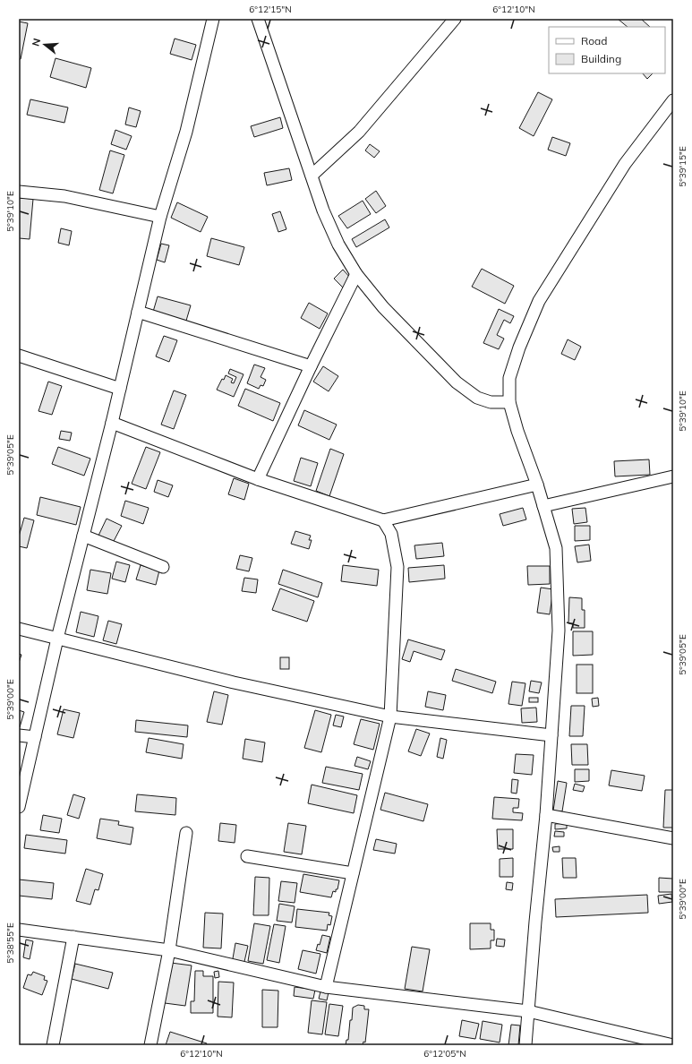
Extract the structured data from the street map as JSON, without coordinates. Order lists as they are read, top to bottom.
{
  "legend": ["Road", "Building"],
  "north": "left",
  "coordinates": [
    "6°12'15\"N",
    "6°12'10\"N",
    "5°39'15\"E",
    "5°39'10\"E",
    "5°39'05\"E",
    "5°39'00\"E",
    "5°38'55\"E",
    "6°12'05\"N"
  ]
}
